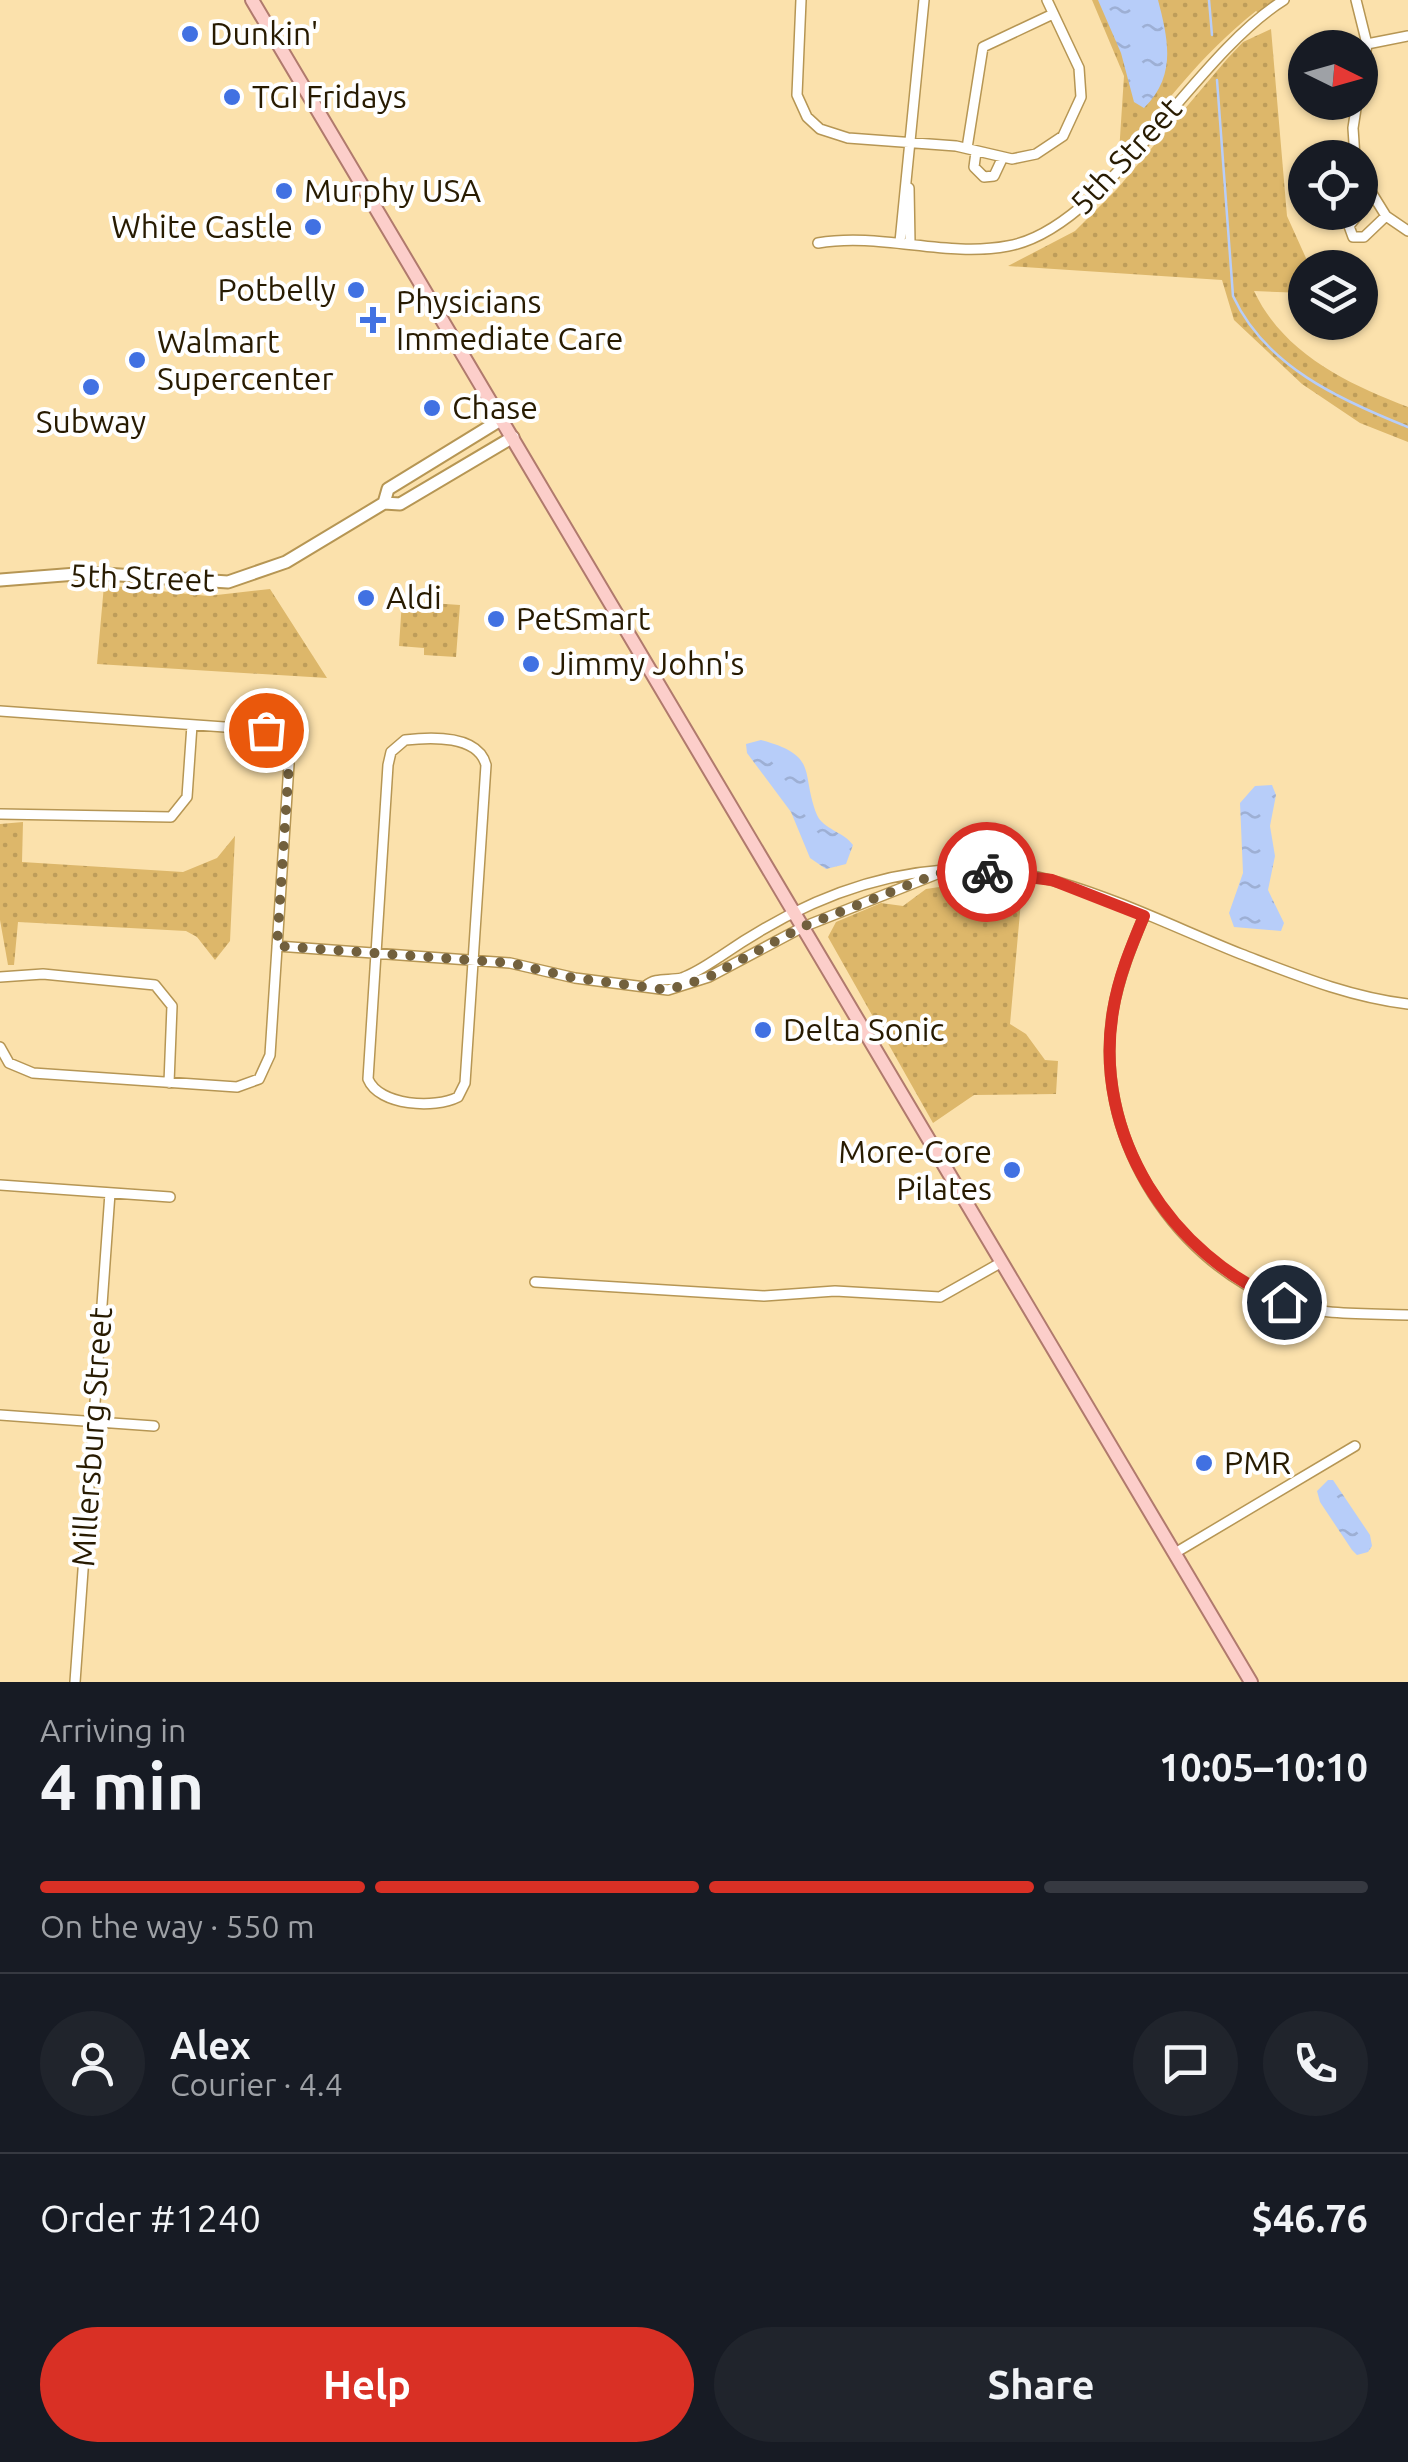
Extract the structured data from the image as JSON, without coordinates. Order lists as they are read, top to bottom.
{
  "streets": {
    "street": ["5th Street", "Millersburg Street"]
  },
  "places": {
    "other": [
      "Dunkin'",
      "TGI Fridays",
      "Murphy USA",
      "White Castle",
      "Potbelly",
      "Walmart Supercenter",
      "Subway",
      "Chase",
      "Aldi",
      "PetSmart",
      "Jimmy John's",
      "Delta Sonic",
      "More-Core Pilates",
      "PMR"
    ],
    "health": ["Physicians Immediate Care"]
  },
  "north": "right",
  "page": {
    "heading": ["4 min", "Arriving in", "10:05–10:10"],
    "panel": [
      "Alex",
      "Courier · 4.4",
      "Order #1240",
      "$46.76"
    ],
    "bar": "On the way · 550 m",
    "buttons": ["Help", "Share"]
  }
}
